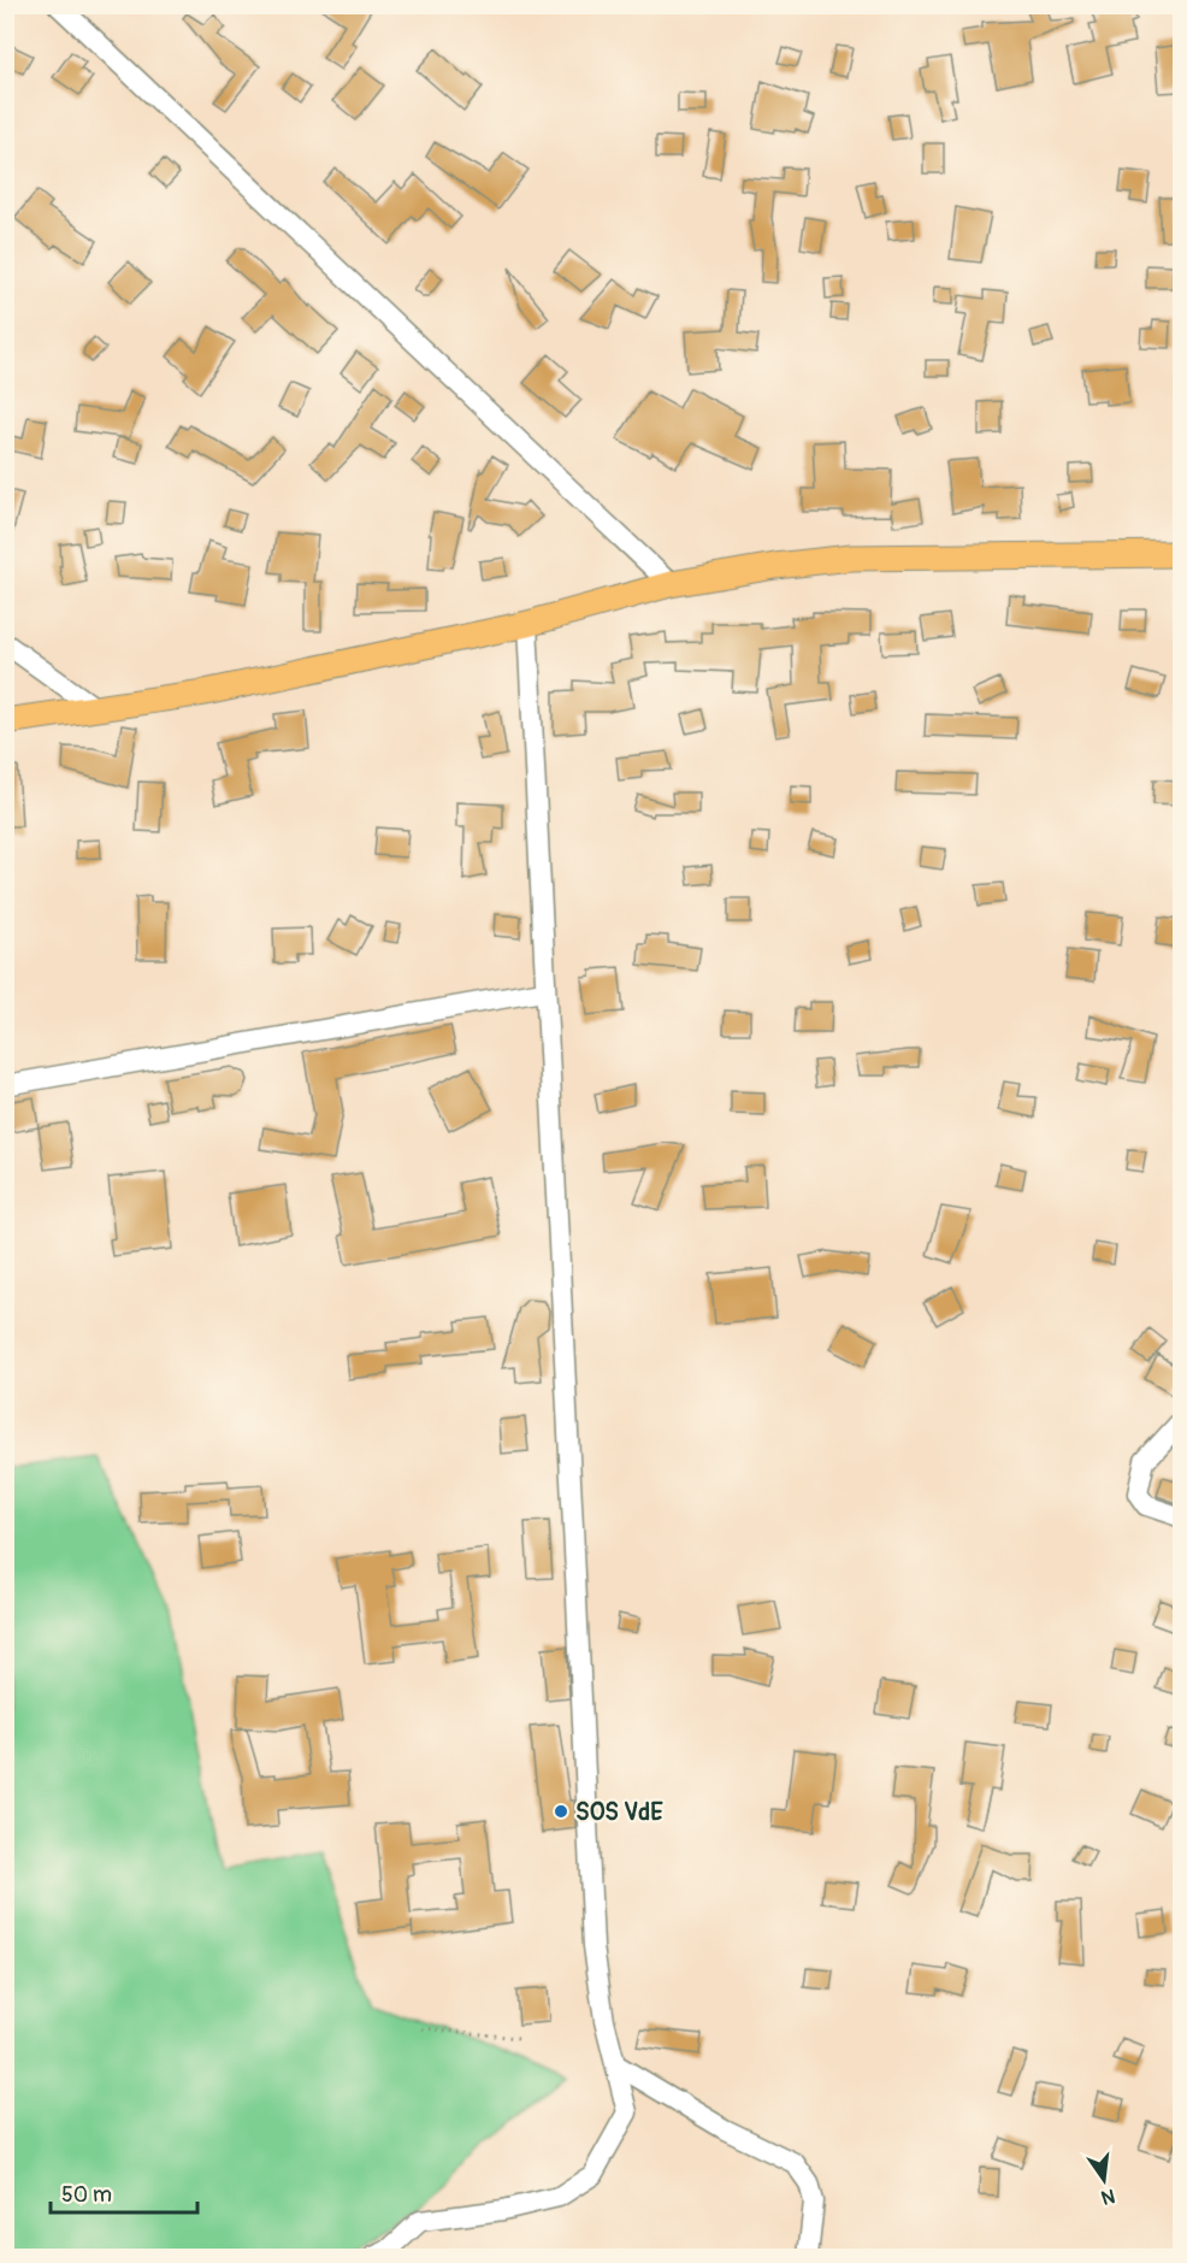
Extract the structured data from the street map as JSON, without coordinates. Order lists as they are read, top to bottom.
{
  "places": ["SOS VdE"],
  "scale_bar": "50 m",
  "north": "bottom"
}
